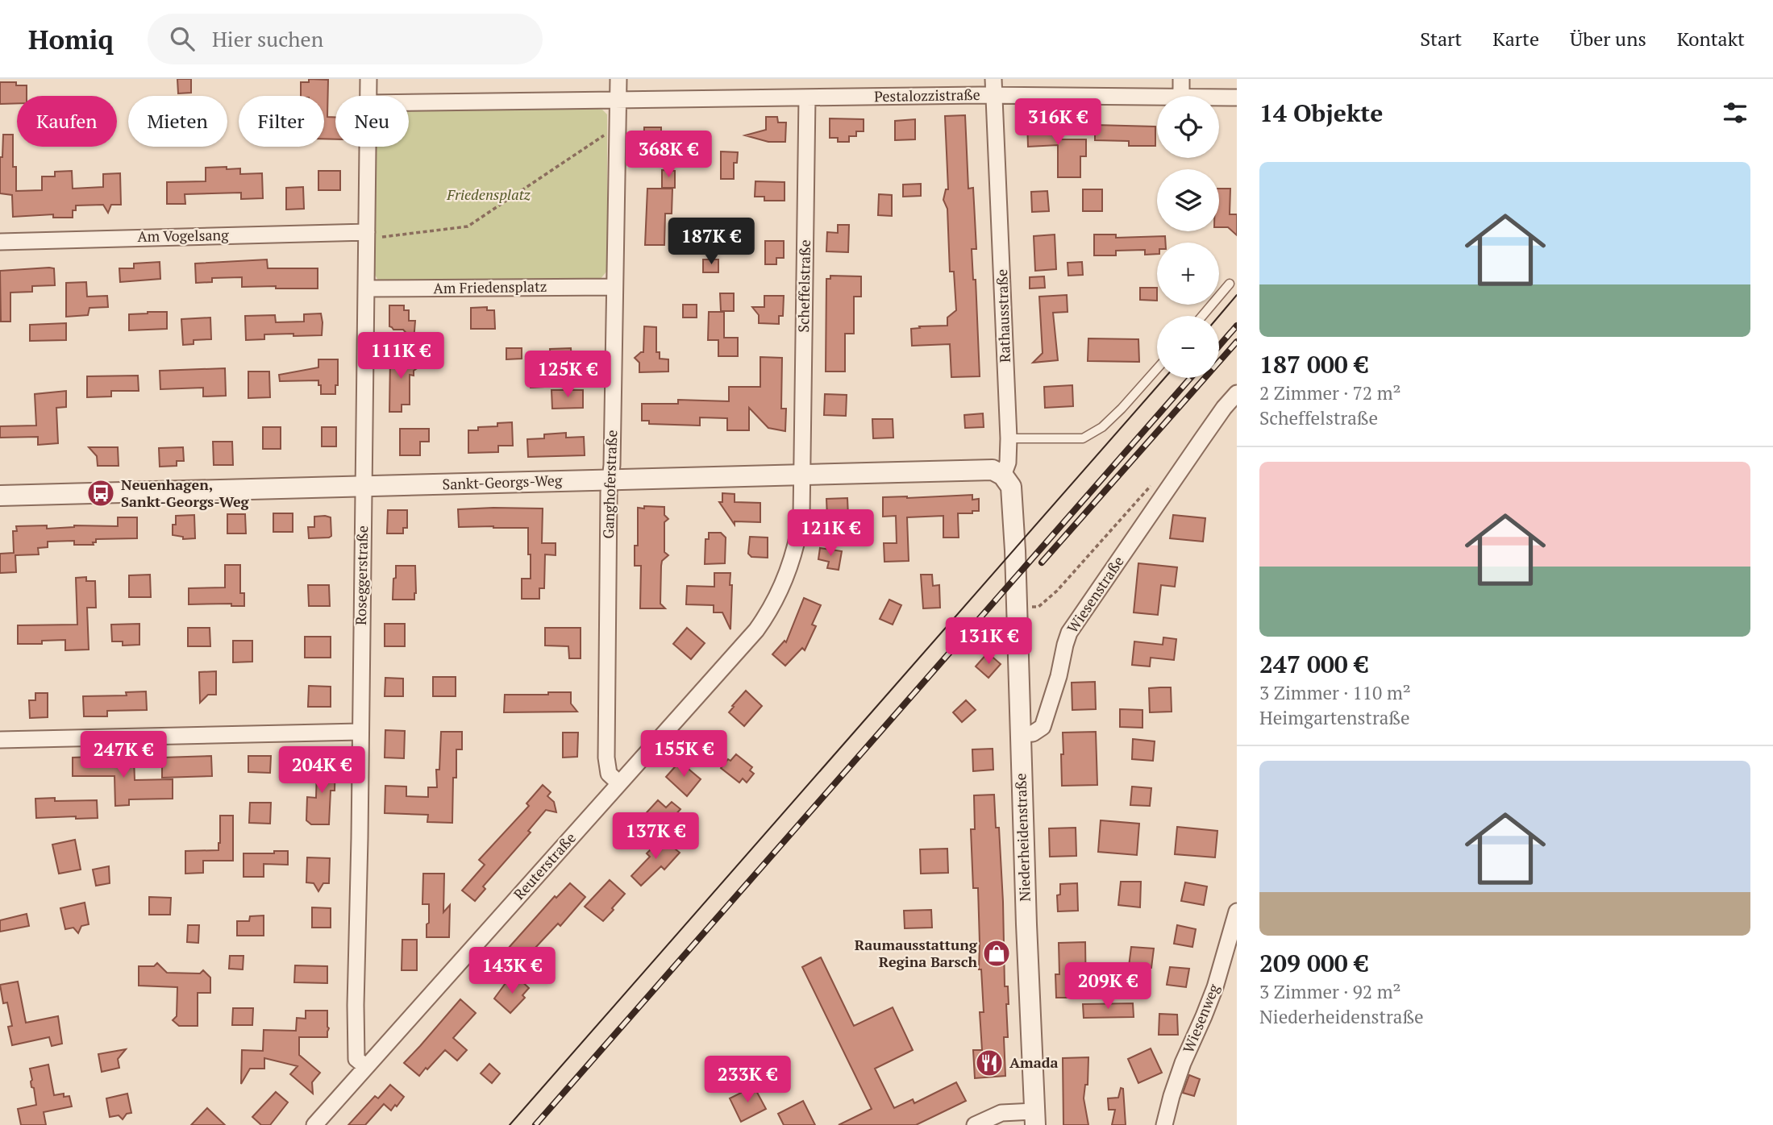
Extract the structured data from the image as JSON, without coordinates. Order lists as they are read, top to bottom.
{
  "streets": {
    "street": [
      "Pestalozzistraße",
      "Am Vogelsang",
      "Scheffelstraße",
      "Am Friedensplatz",
      "Rathausstraße",
      "Sankt-Georgs-Weg",
      "Ganghoferstraße",
      "Roseggerstraße",
      "Wiesenstraße",
      "Niederheidenstraße",
      "Reuterstraße",
      "Wiesenweg"
    ]
  },
  "crossings": [
    ["Pestalozzistraße", "Scheffelstraße"],
    ["Pestalozzistraße", "Rathausstraße"],
    ["Pestalozzistraße", "Ganghoferstraße"],
    ["Am Vogelsang", "Roseggerstraße"],
    ["Scheffelstraße", "Sankt-Georgs-Weg"],
    ["Scheffelstraße", "Reuterstraße"],
    ["Am Friedensplatz", "Ganghoferstraße"],
    ["Am Friedensplatz", "Roseggerstraße"],
    ["Rathausstraße", "Sankt-Georgs-Weg"],
    ["Rathausstraße", "Niederheidenstraße"],
    ["Sankt-Georgs-Weg", "Ganghoferstraße"],
    ["Sankt-Georgs-Weg", "Roseggerstraße"],
    ["Sankt-Georgs-Weg", "Niederheidenstraße"],
    ["Sankt-Georgs-Weg", "Reuterstraße"],
    ["Ganghoferstraße", "Reuterstraße"],
    ["Roseggerstraße", "Reuterstraße"],
    ["Wiesenstraße", "Niederheidenstraße"]
  ],
  "parks": ["Friedensplatz"],
  "places": {
    "bus stop": ["Neuenhagen, Sankt-Georgs-Weg"],
    "shop": ["Raumausstattung Regina Barsch"],
    "restaurant": ["Amada"]
  },
  "page": {
    "header": "Homiq",
    "search": "Hier suchen",
    "nav": [
      "Start",
      "Karte",
      "Über uns",
      "Kontakt"
    ],
    "heading": "14 Objekte",
    "map_buttons": ["+", "−"],
    "chip": [
      "Kaufen",
      "Mieten",
      "Filter",
      "Neu"
    ],
    "price": [
      "316K €",
      "368K €",
      "187K €",
      "111K €",
      "125K €",
      "121K €",
      "131K €",
      "155K €",
      "247K €",
      "204K €",
      "137K €",
      "143K €",
      "209K €",
      "233K €"
    ],
    "list": [
      {
        "name": "187 000 €",
        "note": "2 Zimmer · 72 m² · Scheffelstraße"
      },
      {
        "name": "247 000 €",
        "note": "3 Zimmer · 110 m² · Heimgartenstraße"
      },
      {
        "name": "209 000 €",
        "note": "3 Zimmer · 92 m² · Niederheidenstraße"
      }
    ]
  }
}
